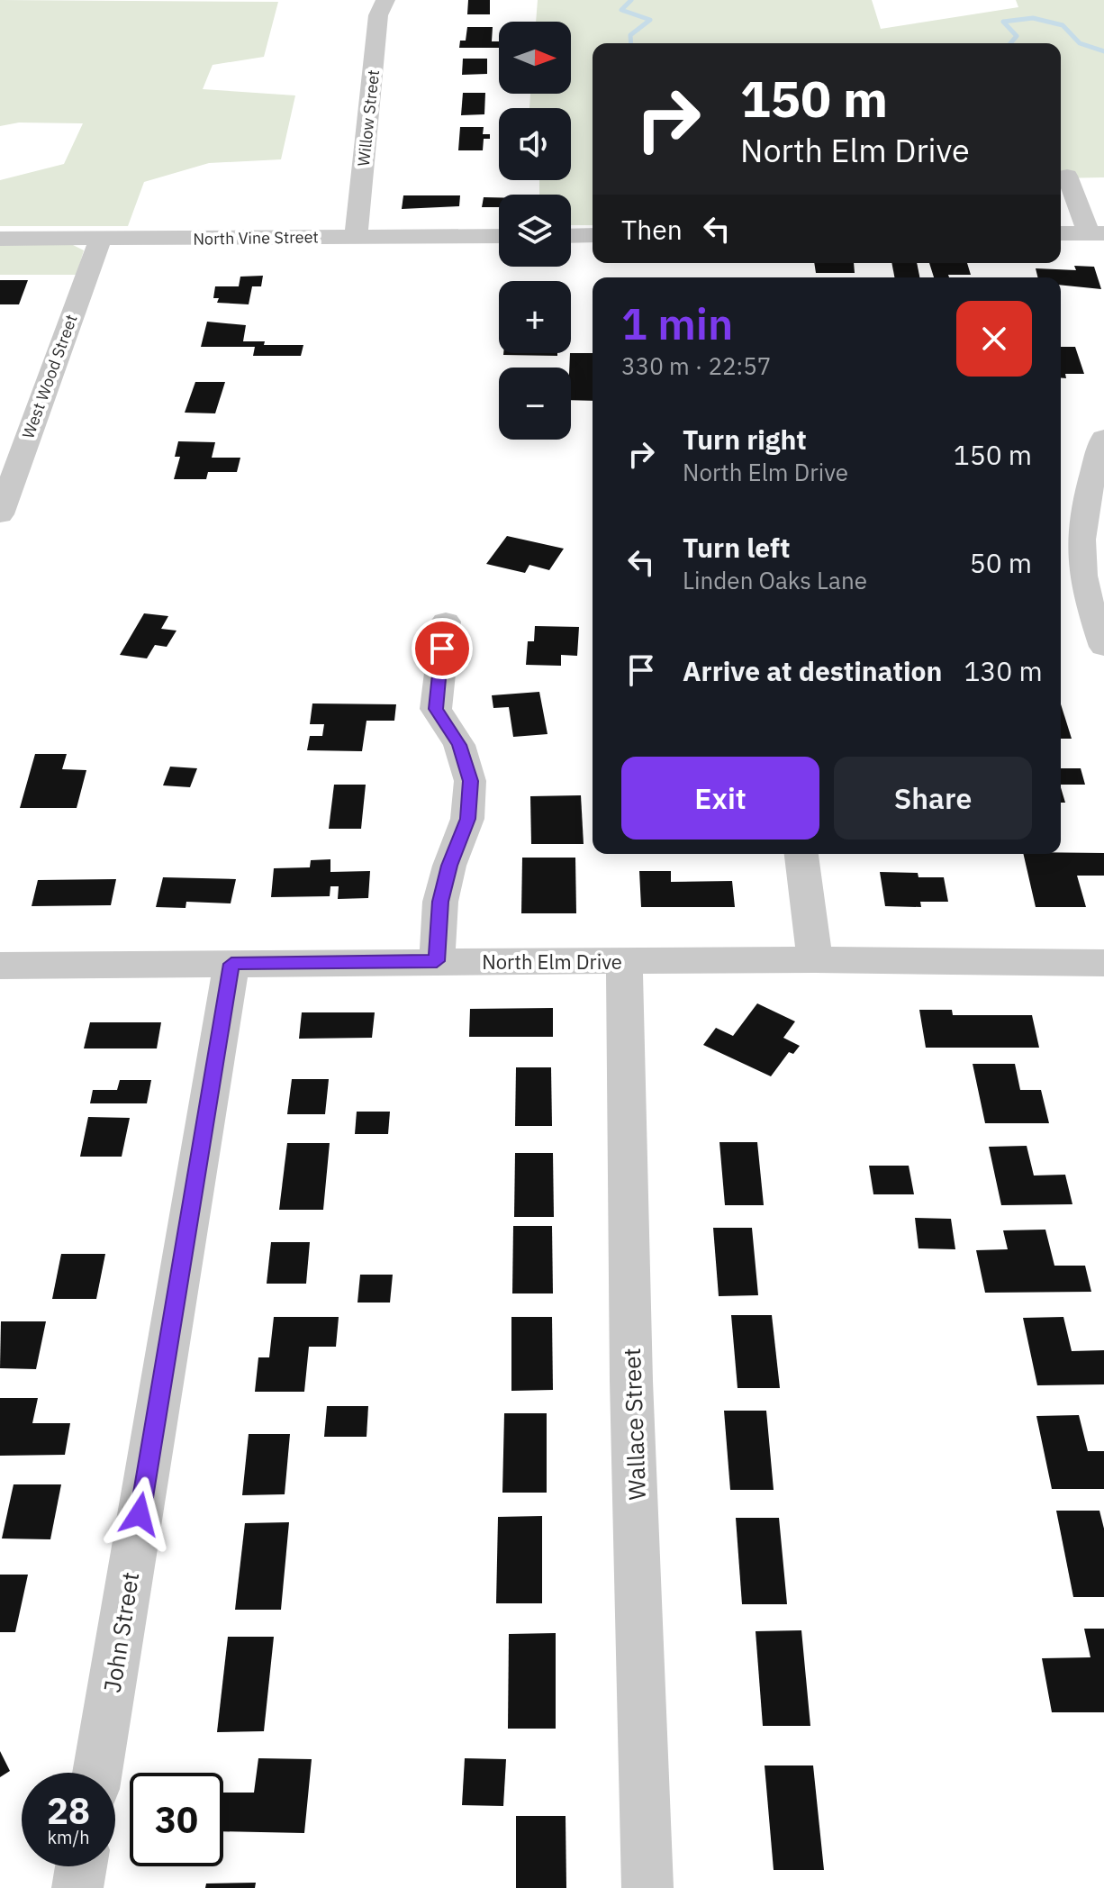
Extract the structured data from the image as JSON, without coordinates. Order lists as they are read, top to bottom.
{
  "streets": {
    "street": [
      "Willow Street",
      "North Vine Street",
      "West Wood Street",
      "North Elm Drive",
      "Wallace Street",
      "John Street"
    ]
  },
  "crossings": [
    ["Willow Street", "North Vine Street"],
    ["North Vine Street", "West Wood Street"],
    ["North Elm Drive", "Wallace Street"],
    ["North Elm Drive", "John Street"]
  ],
  "north": "right",
  "page": {
    "map_buttons": ["+", "−"],
    "turn": ["150 m", "North Elm Drive"],
    "then": "Then",
    "heading": ["1 min", "330 m · 22:57"],
    "list": [
      {
        "name": "Turn right",
        "note": "North Elm Drive",
        "value": "150 m"
      },
      {
        "name": "Turn left",
        "note": "Linden Oaks Lane",
        "value": "50 m"
      },
      {
        "name": "Arrive at destination",
        "value": "130 m"
      }
    ],
    "buttons": ["Exit", "Share"],
    "speed": "28 km/h",
    "limit": "30"
  }
}
